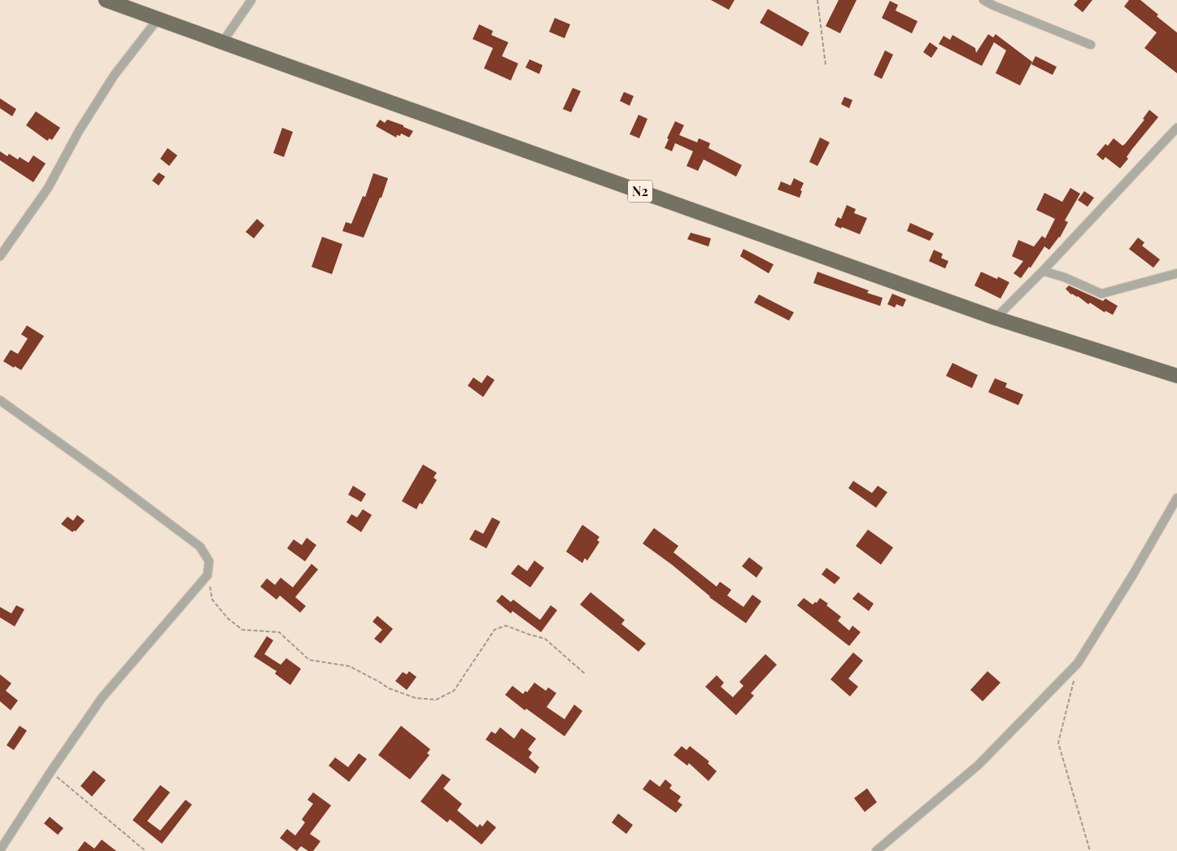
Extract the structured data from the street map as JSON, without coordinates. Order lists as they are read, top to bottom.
{
  "streets": {
    "highway": ["N2"]
  }
}
